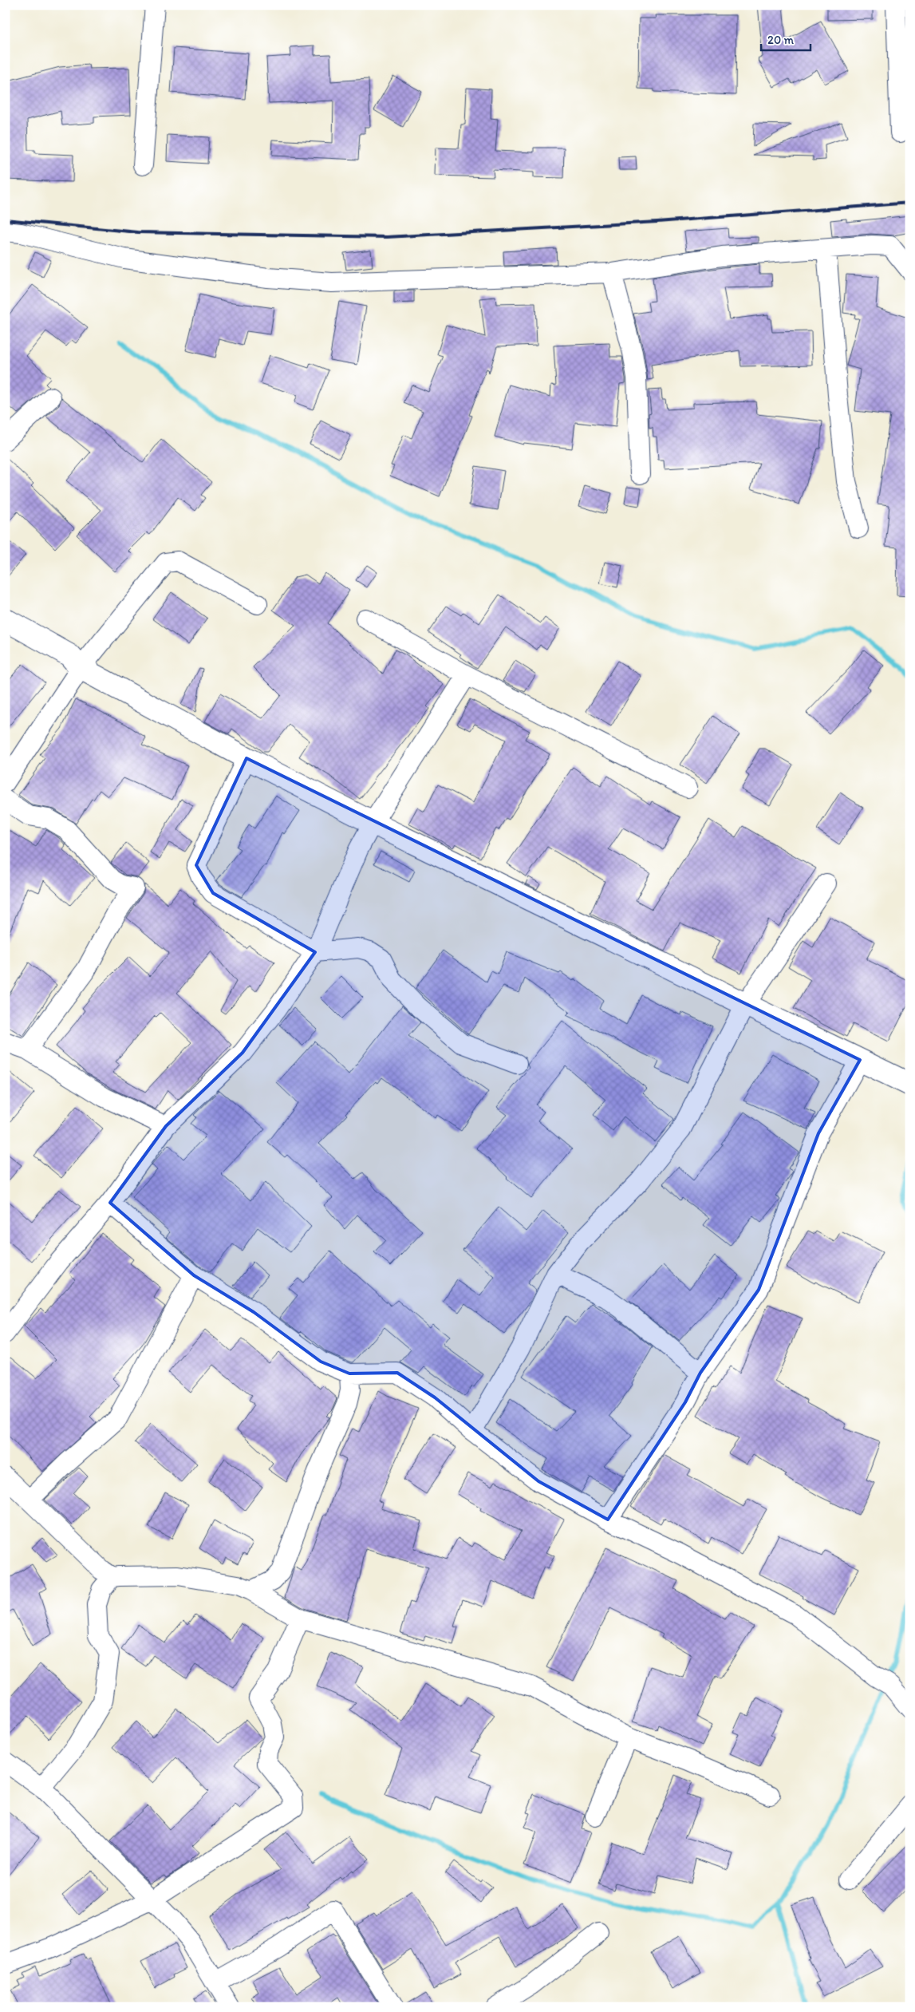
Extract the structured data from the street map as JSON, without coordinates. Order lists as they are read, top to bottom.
{
  "scale_bar": "20 m"
}
